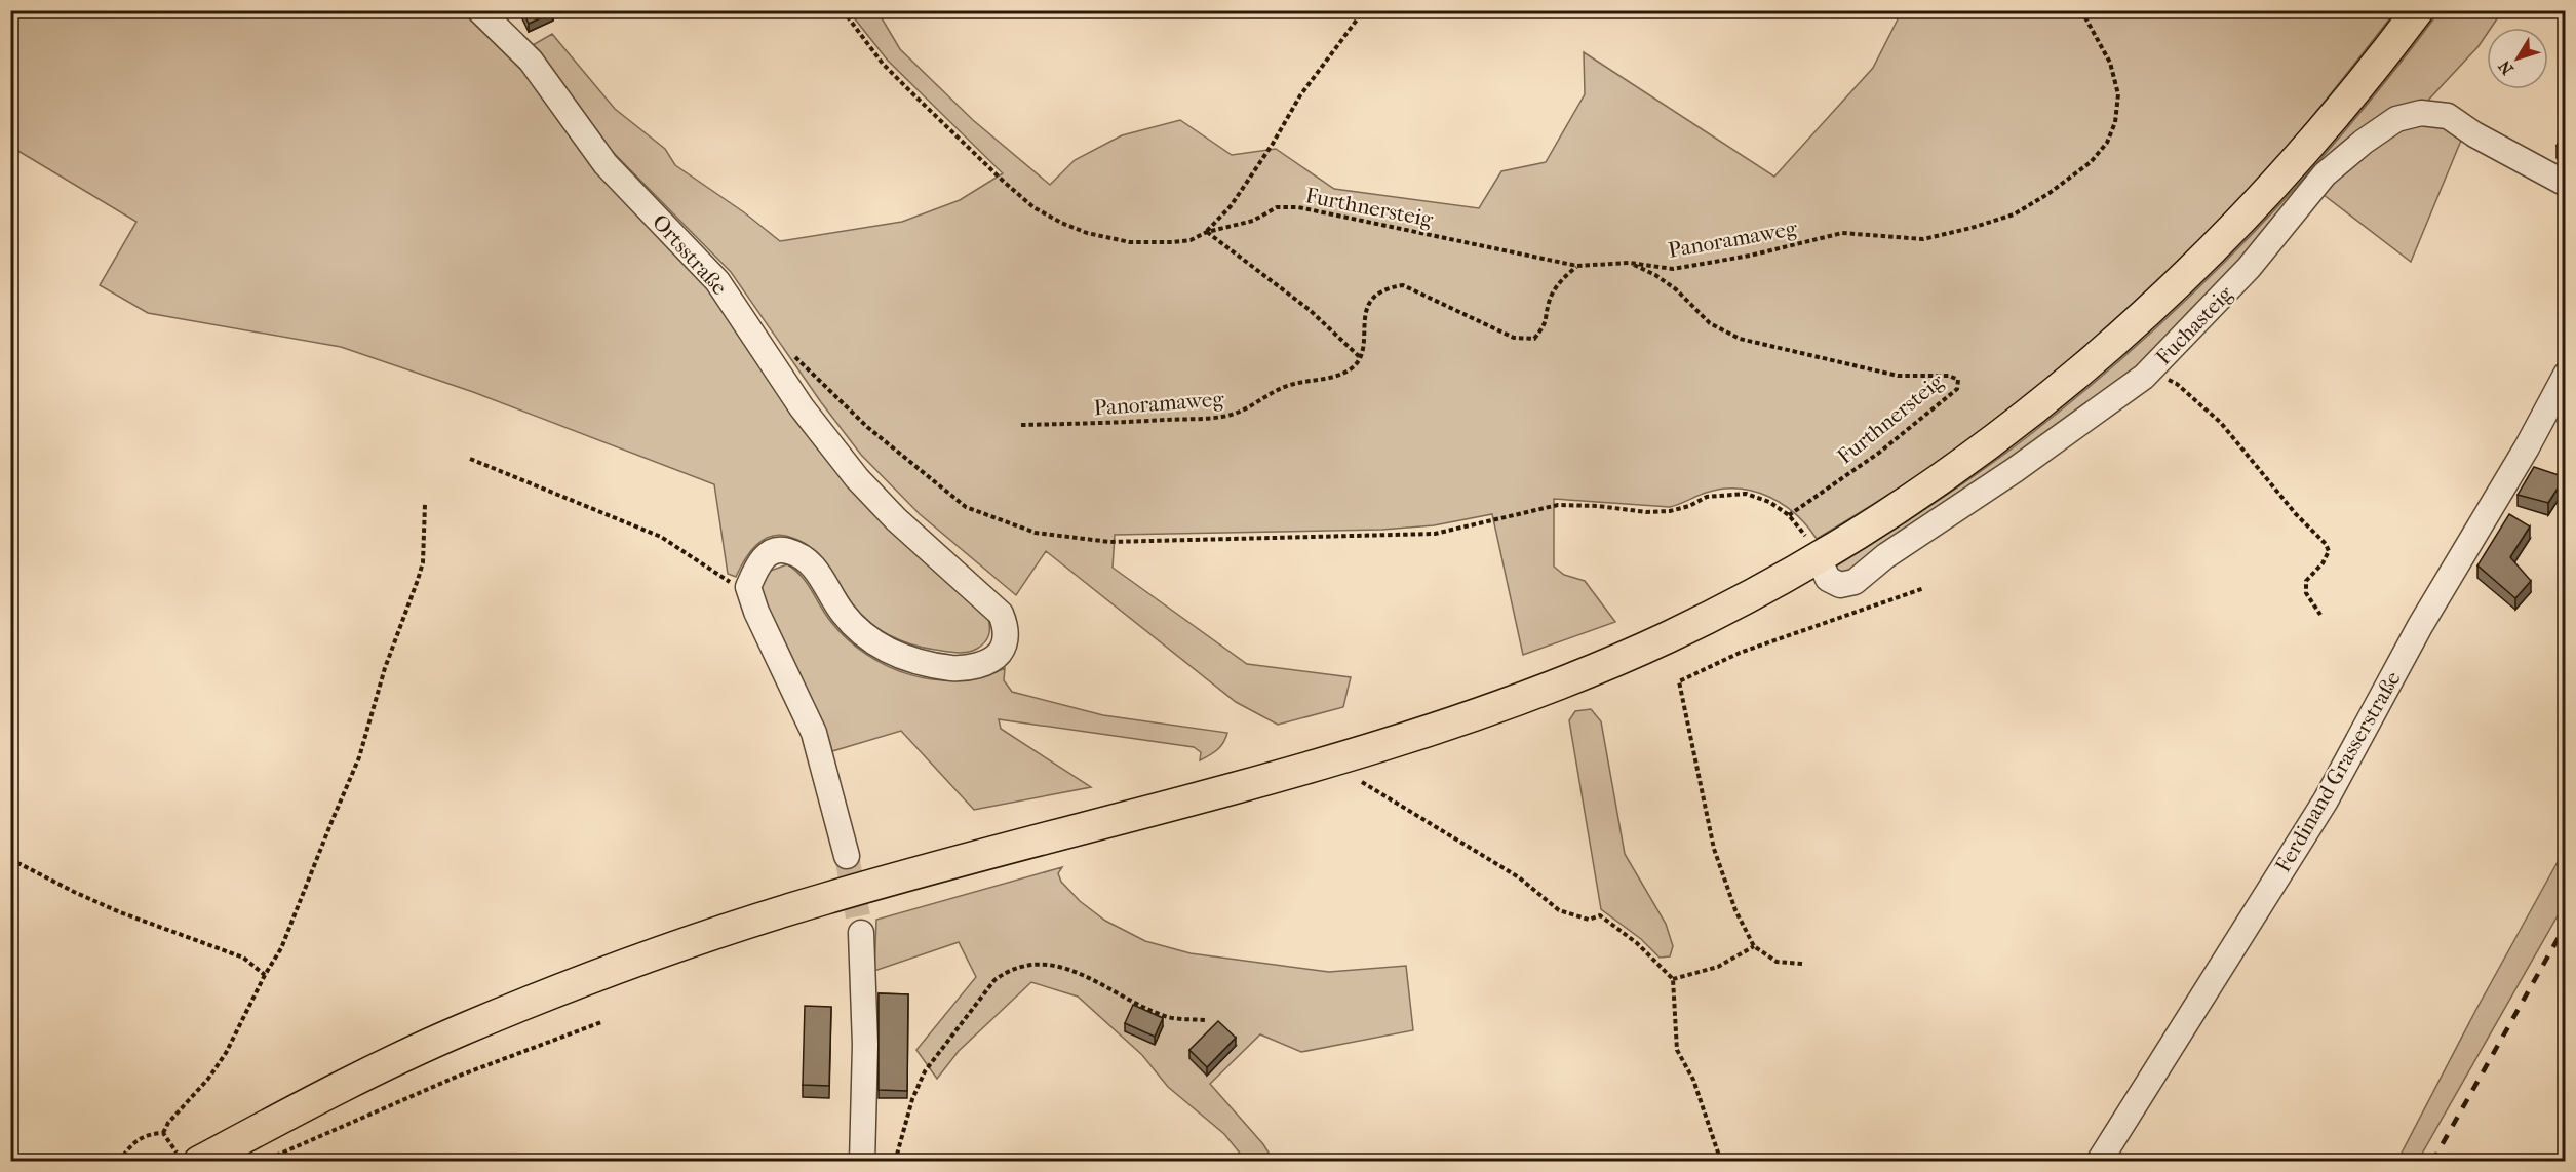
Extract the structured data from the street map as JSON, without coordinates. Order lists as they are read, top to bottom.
{
  "streets": {
    "street": ["Ortsstraße", "Fuchasteig", "Ferdinand Grasserstraße"],
    "path": ["Furthnersteig", "Panoramaweg"]
  },
  "crossings": [
    ["Furthnersteig", "Panoramaweg"]
  ],
  "north": "bottom left"
}
